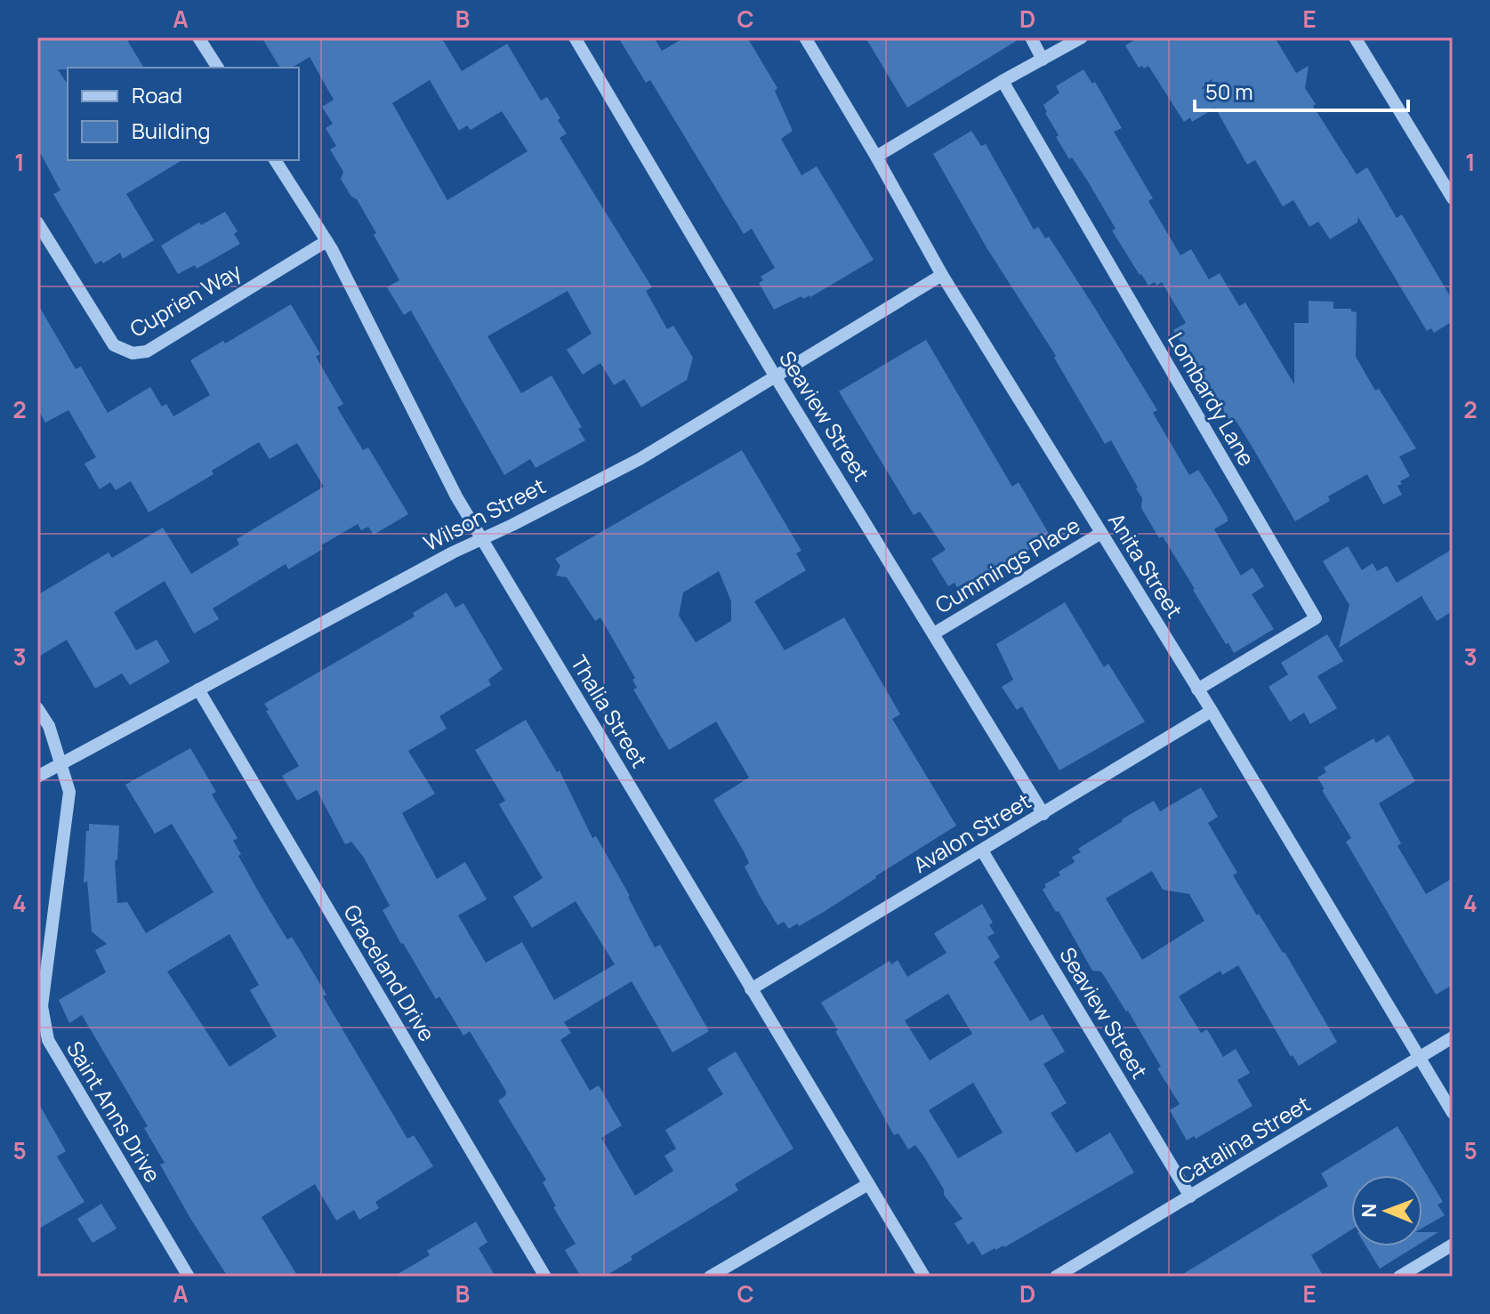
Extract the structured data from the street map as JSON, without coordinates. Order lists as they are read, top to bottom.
{
  "streets": {
    "street": [
      "Cuprien Way",
      "Lombardy Lane",
      "Seaview Street",
      "Wilson Street",
      "Cummings Place",
      "Anita Street",
      "Thalia Street",
      "Avalon Street",
      "Graceland Drive",
      "Saint Anns Drive",
      "Catalina Street"
    ]
  },
  "crossings": [
    ["Cuprien Way", "Thalia Street"],
    ["Lombardy Lane", "Anita Street"],
    ["Seaview Street", "Wilson Street"],
    ["Seaview Street", "Cummings Place"],
    ["Seaview Street", "Avalon Street"],
    ["Seaview Street", "Catalina Street"],
    ["Wilson Street", "Anita Street"],
    ["Wilson Street", "Thalia Street"],
    ["Wilson Street", "Graceland Drive"],
    ["Wilson Street", "Saint Anns Drive"],
    ["Cummings Place", "Anita Street"],
    ["Anita Street", "Avalon Street"],
    ["Anita Street", "Catalina Street"],
    ["Thalia Street", "Avalon Street"]
  ],
  "legend": ["Road", "Building"],
  "scale_bar": "50 m",
  "north": "left",
  "grid": {
    "columns": [
      "A",
      "B",
      "C",
      "D",
      "E"
    ],
    "rows": [
      "1",
      "2",
      "3",
      "4",
      "5"
    ]
  }
}
